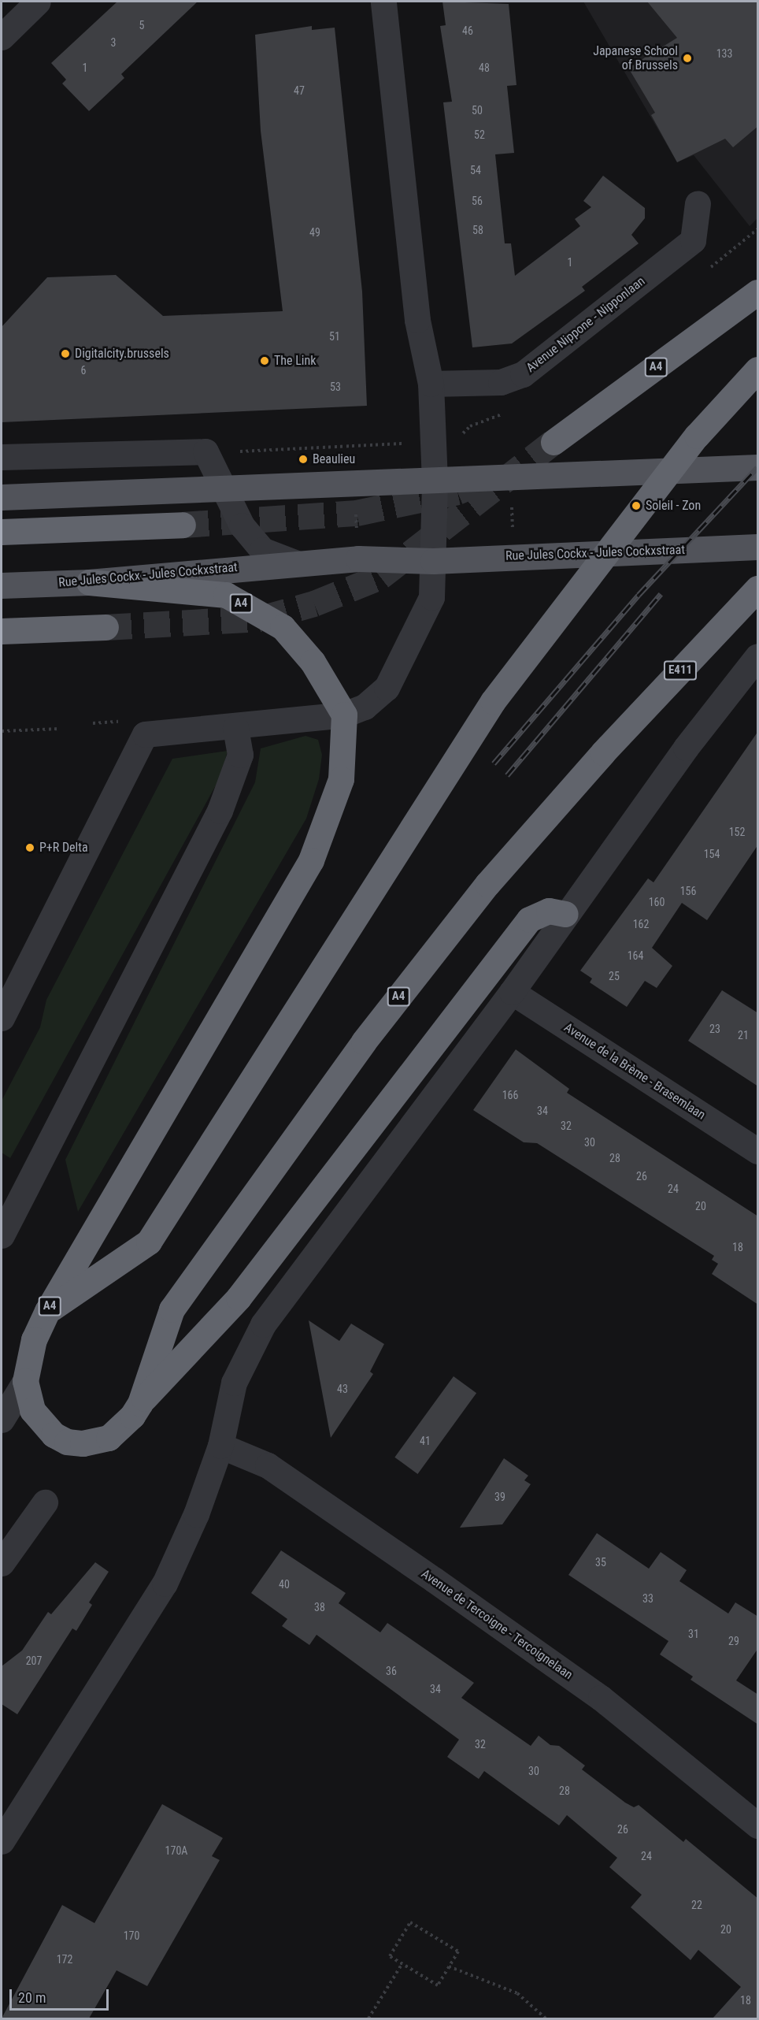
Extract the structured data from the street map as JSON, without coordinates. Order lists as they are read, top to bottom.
{
  "streets": {
    "highway": ["A4", "E411"],
    "main road": ["Rue Jules Cockx - Jules Cockxstraat"],
    "street": ["Avenue Nippone - Nipponlaan", "Avenue de la Brème - Brasemlaan", "Avenue de Tercoigne - Tercoignelaan"]
  },
  "crossings": [
    ["A4", "Rue Jules Cockx - Jules Cockxstraat"],
    ["A4", "E411"]
  ],
  "places": [
    "Japanese School of Brussels",
    "Digitalcity.brussels",
    "The Link",
    "Beaulieu",
    "Soleil - Zon",
    "P+R Delta"
  ],
  "house_numbers": [
    "5",
    "46",
    "3",
    "133",
    "1",
    "48",
    "47",
    "50",
    "52",
    "54",
    "56",
    "58",
    "49",
    "1",
    "51",
    "6",
    "53",
    "152",
    "154",
    "156",
    "160",
    "162",
    "164",
    "25",
    "23",
    "21",
    "166",
    "34",
    "32",
    "30",
    "28",
    "26",
    "24",
    "20",
    "18",
    "43",
    "41",
    "39",
    "35",
    "40",
    "33",
    "38",
    "31",
    "29",
    "207",
    "36",
    "34",
    "32",
    "30",
    "28",
    "26",
    "170A",
    "24",
    "22",
    "20",
    "170",
    "172",
    "18"
  ],
  "scale_bar": "20 m"
}
